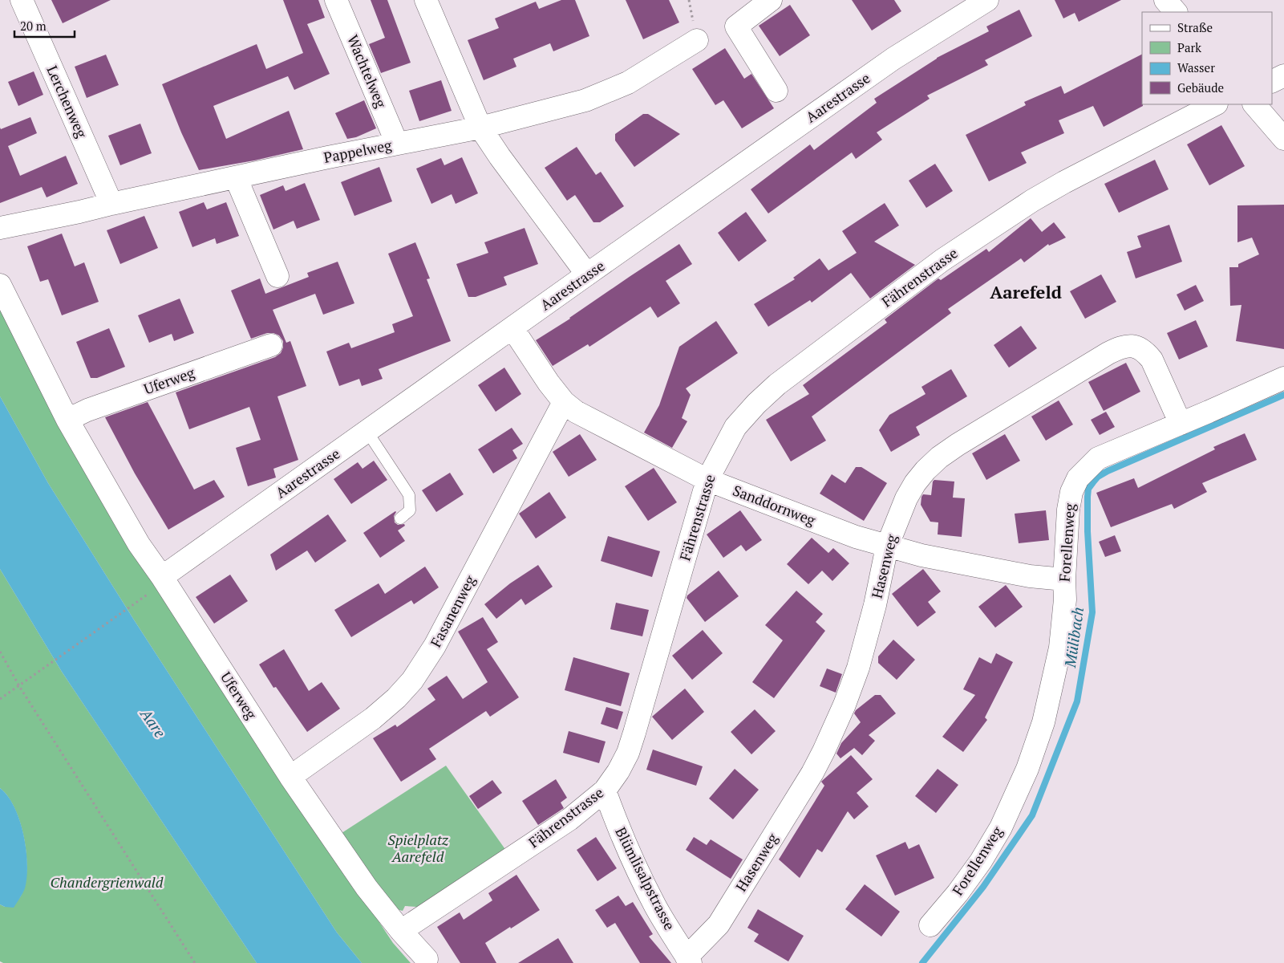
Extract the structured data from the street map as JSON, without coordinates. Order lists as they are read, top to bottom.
{
  "streets": {
    "street": [
      "Wachtelweg",
      "Aarestrasse",
      "Lerchenweg",
      "Pappelweg",
      "Fährenstrasse",
      "Uferweg",
      "Sanddornweg",
      "Forellenweg",
      "Hasenweg",
      "Fasanenweg",
      "Blümlisalpstrasse"
    ]
  },
  "crossings": [
    ["Wachtelweg", "Pappelweg"],
    ["Aarestrasse", "Uferweg"],
    ["Aarestrasse", "Sanddornweg"],
    ["Lerchenweg", "Pappelweg"],
    ["Fährenstrasse", "Uferweg"],
    ["Fährenstrasse", "Sanddornweg"],
    ["Fährenstrasse", "Blümlisalpstrasse"],
    ["Uferweg", "Fasanenweg"],
    ["Sanddornweg", "Forellenweg"],
    ["Sanddornweg", "Hasenweg"],
    ["Sanddornweg", "Fasanenweg"],
    ["Forellenweg", "Hasenweg"],
    ["Hasenweg", "Blümlisalpstrasse"]
  ],
  "districts": ["Aarefeld"],
  "water": ["Mülibach", "Aare"],
  "parks": ["Spielplatz Aarefeld", "Chandergrienwald"],
  "legend": [
    "Straße",
    "Park",
    "Wasser",
    "Gebäude"
  ],
  "scale_bar": "20 m"
}
